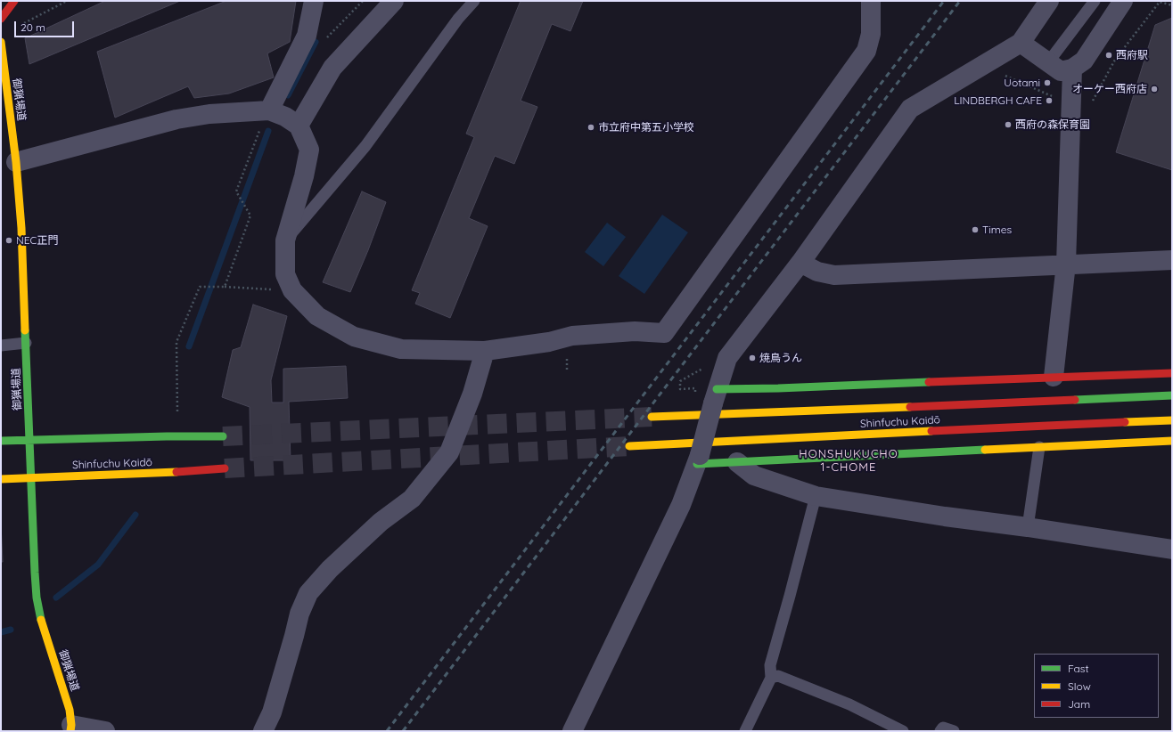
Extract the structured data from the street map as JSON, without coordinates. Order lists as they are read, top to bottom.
{
  "streets": {
    "main road": ["御猟場道", "Shinfuchu Kaidō"]
  },
  "crossings": [
    ["御猟場道", "Shinfuchu Kaidō"]
  ],
  "districts": ["HONSHUKUCHO 1-CHOME"],
  "places": [
    "西府駅",
    "Uotami",
    "オーケー西府店",
    "LINDBERGH CAFE",
    "西府の森保育園",
    "市立府中第五小学校",
    "Times",
    "NEC正門",
    "焼鳥うん"
  ],
  "legend": ["Fast", "Slow", "Jam"],
  "scale_bar": "20 m"
}
